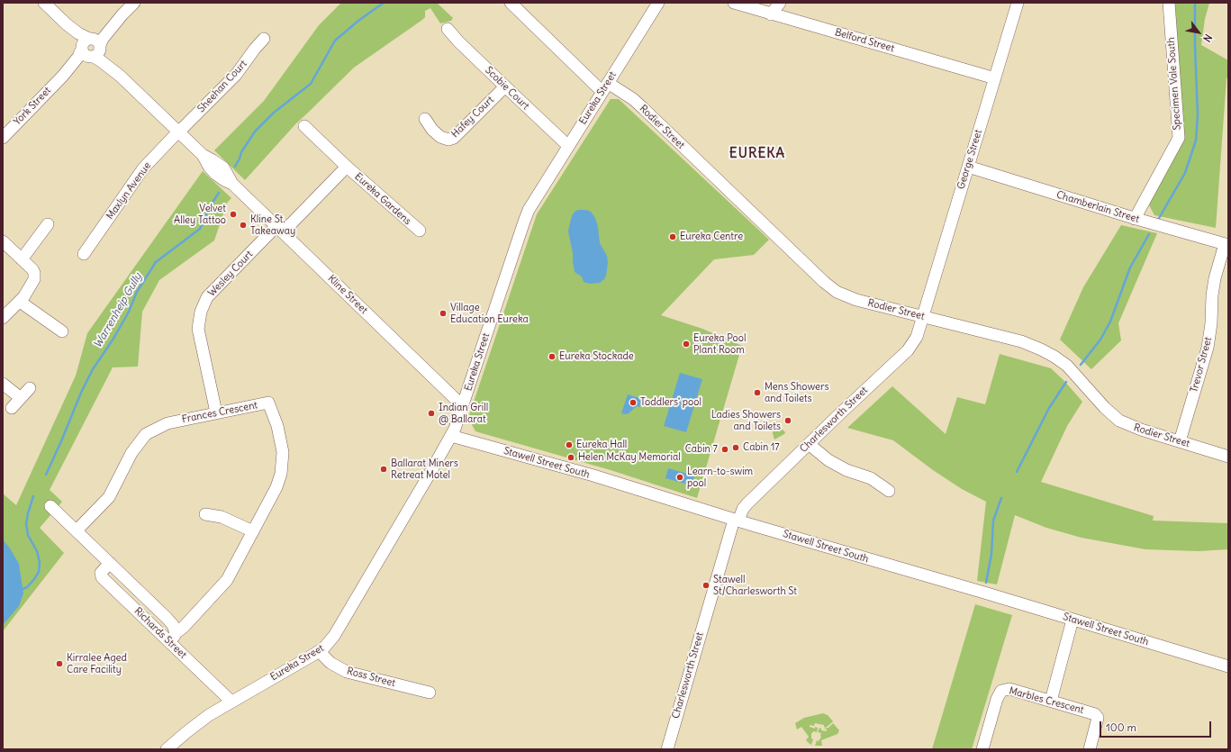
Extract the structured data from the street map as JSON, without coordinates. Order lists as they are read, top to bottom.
{
  "streets": {
    "street": [
      "Belford Street",
      "Specimen Vale South",
      "Sheehan Court",
      "Scobie Court",
      "Eureka Street",
      "York Street",
      "Hafey Court",
      "Rodier Street",
      "George Street",
      "Maxlyn Avenue",
      "Eureka Gardens",
      "Chamberlain Street",
      "Wesley Court",
      "Kline Street",
      "Trevor Street",
      "Frances Crescent",
      "Charlesworth Street",
      "Stawell Street South",
      "Richards Street",
      "Ross Street",
      "Marbles Crescent"
    ]
  },
  "crossings": [
    ["Belford Street", "George Street"],
    ["Specimen Vale South", "Chamberlain Street"],
    ["Sheehan Court", "Maxlyn Avenue"],
    ["Sheehan Court", "Kline Street"],
    ["Scobie Court", "Eureka Street"],
    ["Scobie Court", "Hafey Court"],
    ["Eureka Street", "Rodier Street"],
    ["Eureka Street", "Kline Street"],
    ["Eureka Street", "Stawell Street South"],
    ["Eureka Street", "Richards Street"],
    ["Eureka Street", "Ross Street"],
    ["York Street", "Kline Street"],
    ["Rodier Street", "George Street"],
    ["Rodier Street", "Trevor Street"],
    ["Rodier Street", "Charlesworth Street"],
    ["George Street", "Chamberlain Street"],
    ["George Street", "Charlesworth Street"],
    ["Maxlyn Avenue", "Kline Street"],
    ["Eureka Gardens", "Wesley Court"],
    ["Eureka Gardens", "Kline Street"],
    ["Chamberlain Street", "Trevor Street"],
    ["Wesley Court", "Kline Street"],
    ["Wesley Court", "Frances Crescent"],
    ["Frances Crescent", "Richards Street"],
    ["Charlesworth Street", "Stawell Street South"]
  ],
  "districts": ["EUREKA"],
  "water": ["Warrenheip Gully"],
  "places": [
    "Velvet Alley Tattoo",
    "Kline St. Takeaway",
    "Eureka Centre",
    "Village Education Eureka",
    "Eureka Pool Plant Room",
    "Eureka Stockade",
    "Mens Showers and Toilets",
    "Toddlers' pool",
    "Indian Grill @ Ballarat",
    "Ladies Showers and Toilets",
    "Eureka Hall",
    "Cabin 17",
    "Cabin 7",
    "Helen McKay Memorial",
    "Ballarat Miners Retreat Motel",
    "Learn-to-swim pool",
    "Stawell St/Charlesworth St",
    "Kirralee Aged Care Facility"
  ],
  "scale_bar": "100 m",
  "north": "bottom right"
}
